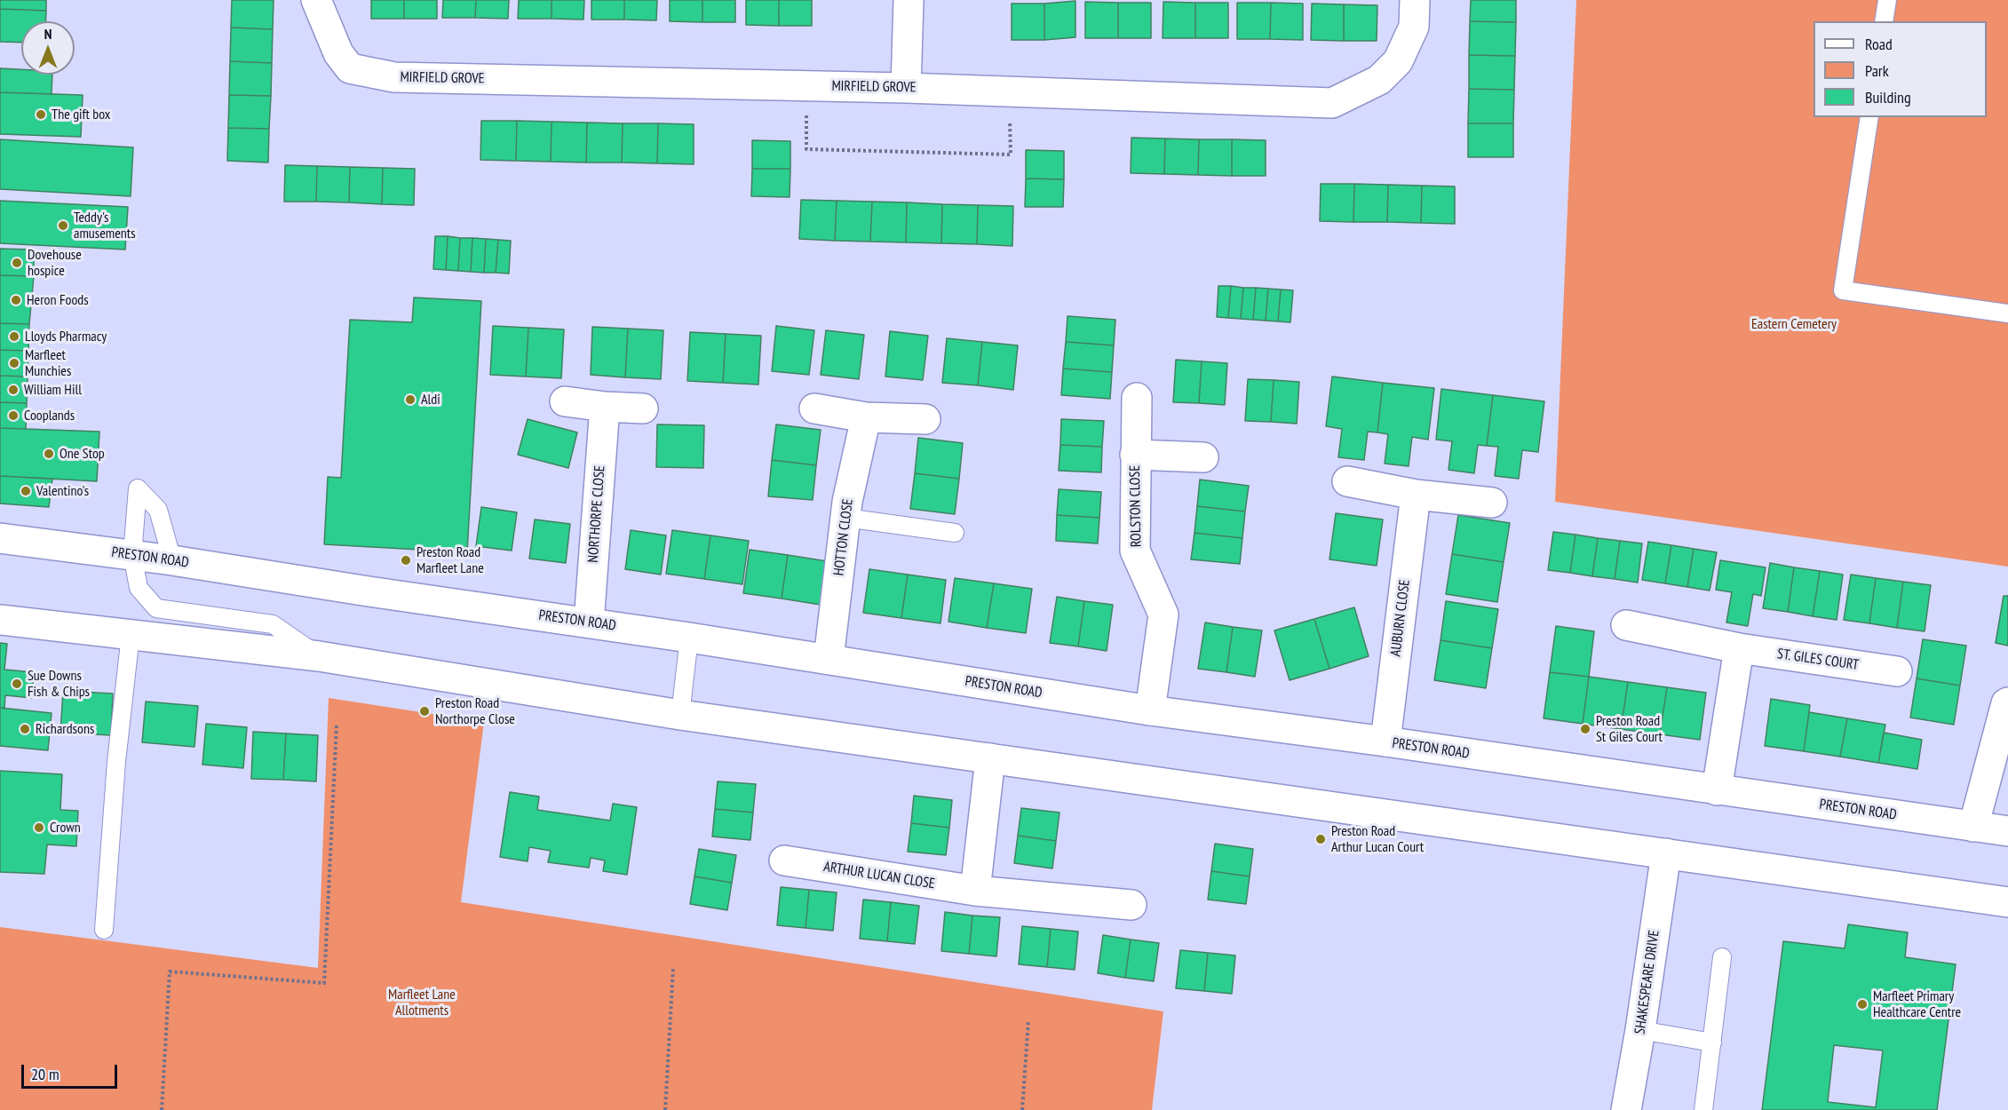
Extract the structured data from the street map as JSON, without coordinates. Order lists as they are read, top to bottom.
{
  "streets": {
    "street": [
      "MIRFIELD GROVE",
      "ROLSTON CLOSE",
      "NORTHORPE CLOSE",
      "HOTTON CLOSE",
      "PRESTON ROAD",
      "AUBURN CLOSE",
      "ST. GILES COURT",
      "ARTHUR LUCAN CLOSE",
      "SHAKESPEARE DRIVE"
    ]
  },
  "crossings": [
    ["ROLSTON CLOSE", "PRESTON ROAD"],
    ["NORTHORPE CLOSE", "PRESTON ROAD"],
    ["HOTTON CLOSE", "PRESTON ROAD"],
    ["PRESTON ROAD", "AUBURN CLOSE"]
  ],
  "parks": ["Eastern Cemetery", "Marfleet Lane Allotments"],
  "places": [
    "The gift box",
    "Teddy's amusements",
    "Dovehouse hospice",
    "Heron Foods",
    "Lloyds Pharmacy",
    "Marfleet Munchies",
    "William Hill",
    "Aldi",
    "Cooplands",
    "One Stop",
    "Valentino's",
    "Preston Road Marfleet Lane",
    "Sue Downs Fish & Chips",
    "Preston Road Northorpe Close",
    "Richardsons",
    "Preston Road St Giles Court",
    "Crown",
    "Preston Road Arthur Lucan Court",
    "Marfleet Primary Healthcare Centre"
  ],
  "legend": ["Road", "Park", "Building"],
  "scale_bar": "20 m",
  "north": "top"
}
